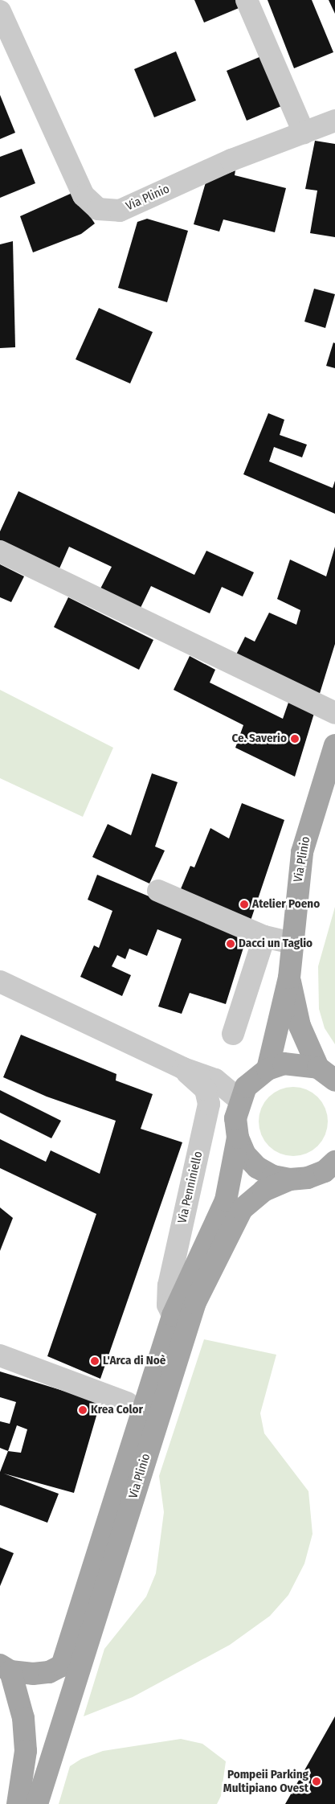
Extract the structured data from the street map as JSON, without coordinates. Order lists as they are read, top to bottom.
{
  "streets": {
    "main road": ["Via Plinio"],
    "street": ["Via Penniniello"]
  },
  "crossings": [
    ["Via Plinio", "Via Penniniello"]
  ],
  "places": [
    "Ce. Saverio",
    "Atelier Poeno",
    "Dacci un Taglio",
    "L'Arca di Noè",
    "Krea Color",
    "Pompeii Parking Multipiano Ovest"
  ]
}
